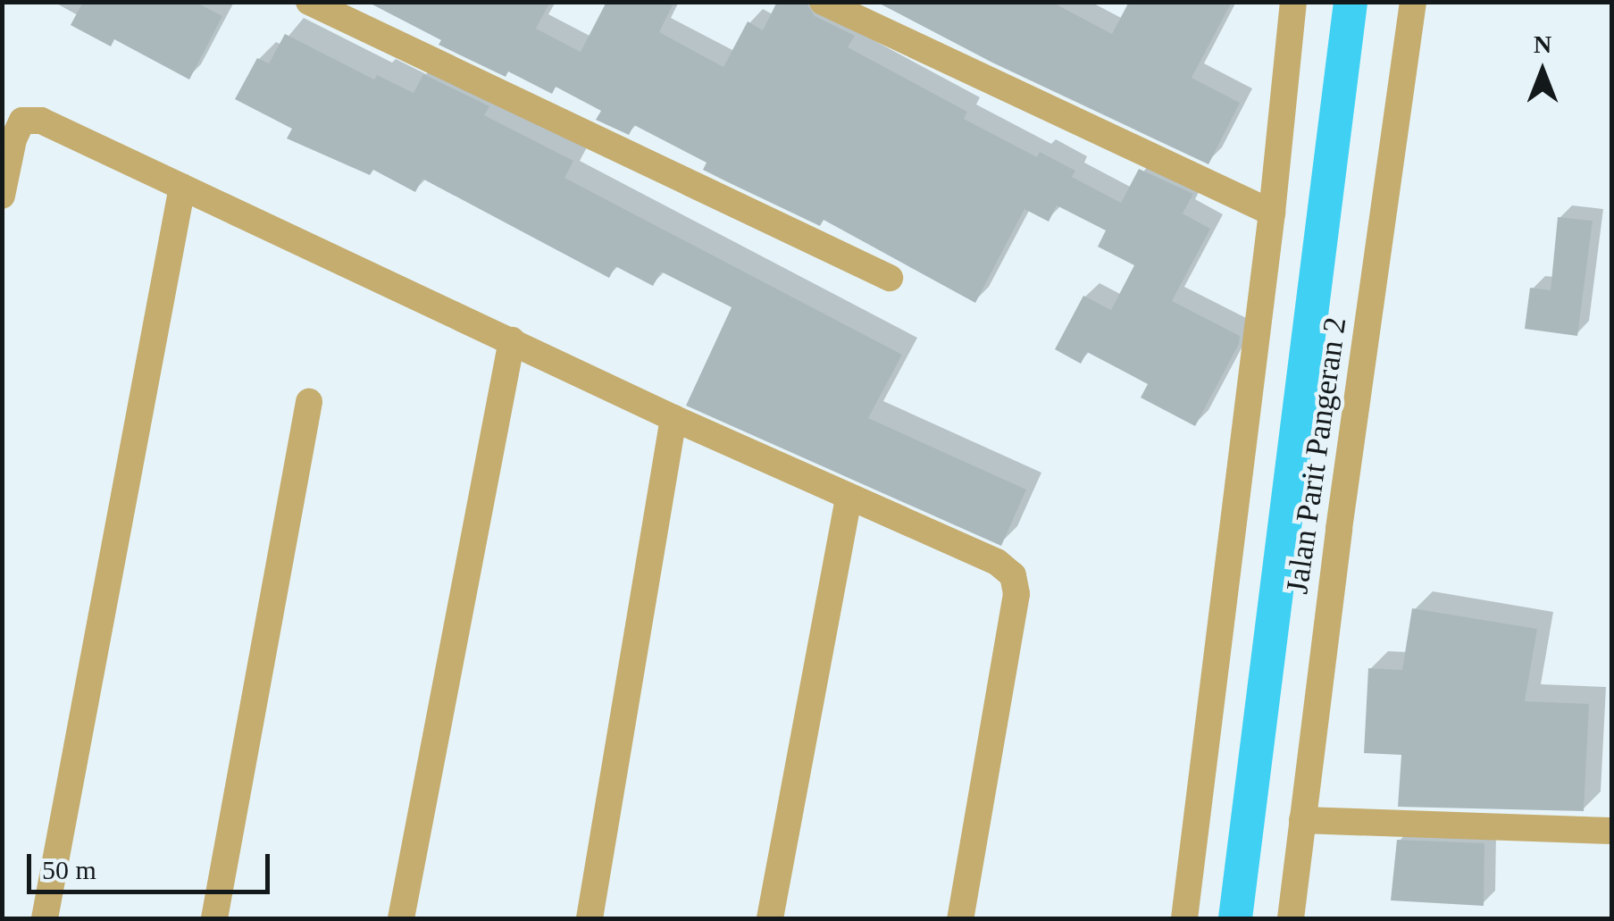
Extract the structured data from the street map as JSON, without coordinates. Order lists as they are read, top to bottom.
{
  "streets": {
    "street": ["Jalan Parit Pangeran 2"]
  },
  "scale_bar": "50 m",
  "north": "top"
}
